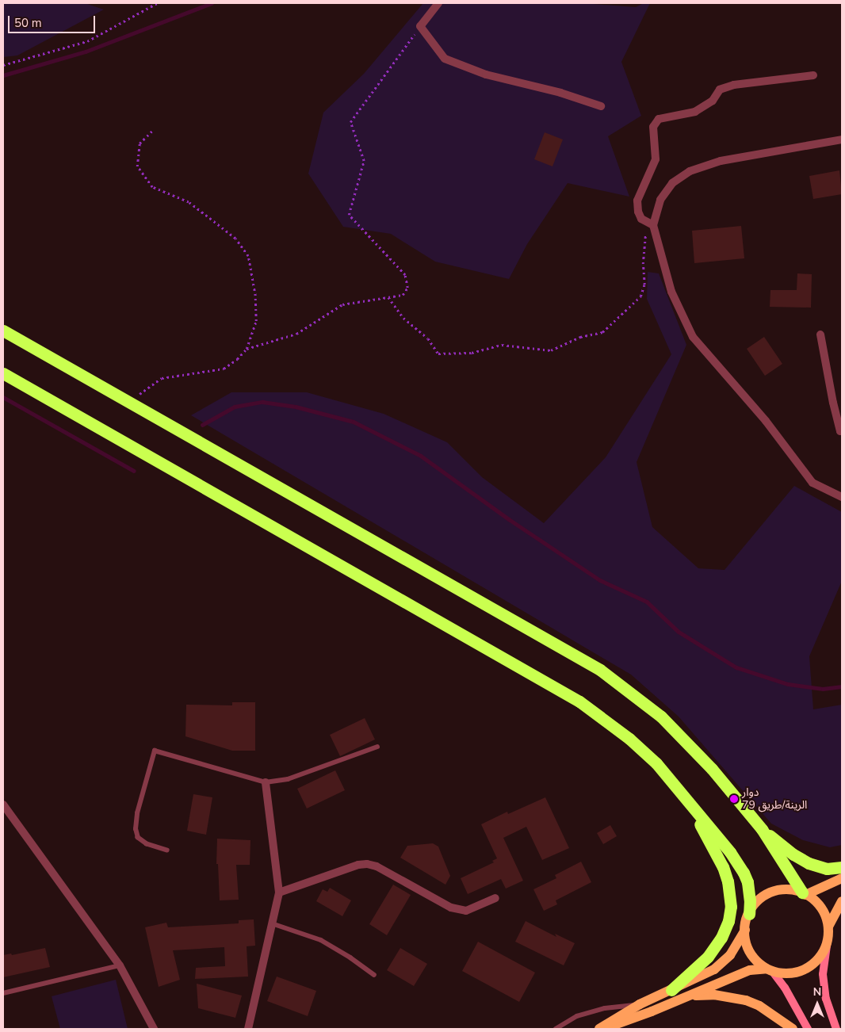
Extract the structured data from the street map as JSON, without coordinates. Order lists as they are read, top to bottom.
{
  "places": ["دوار الرينة/طريق 79"],
  "scale_bar": "50 m",
  "north": "top"
}
